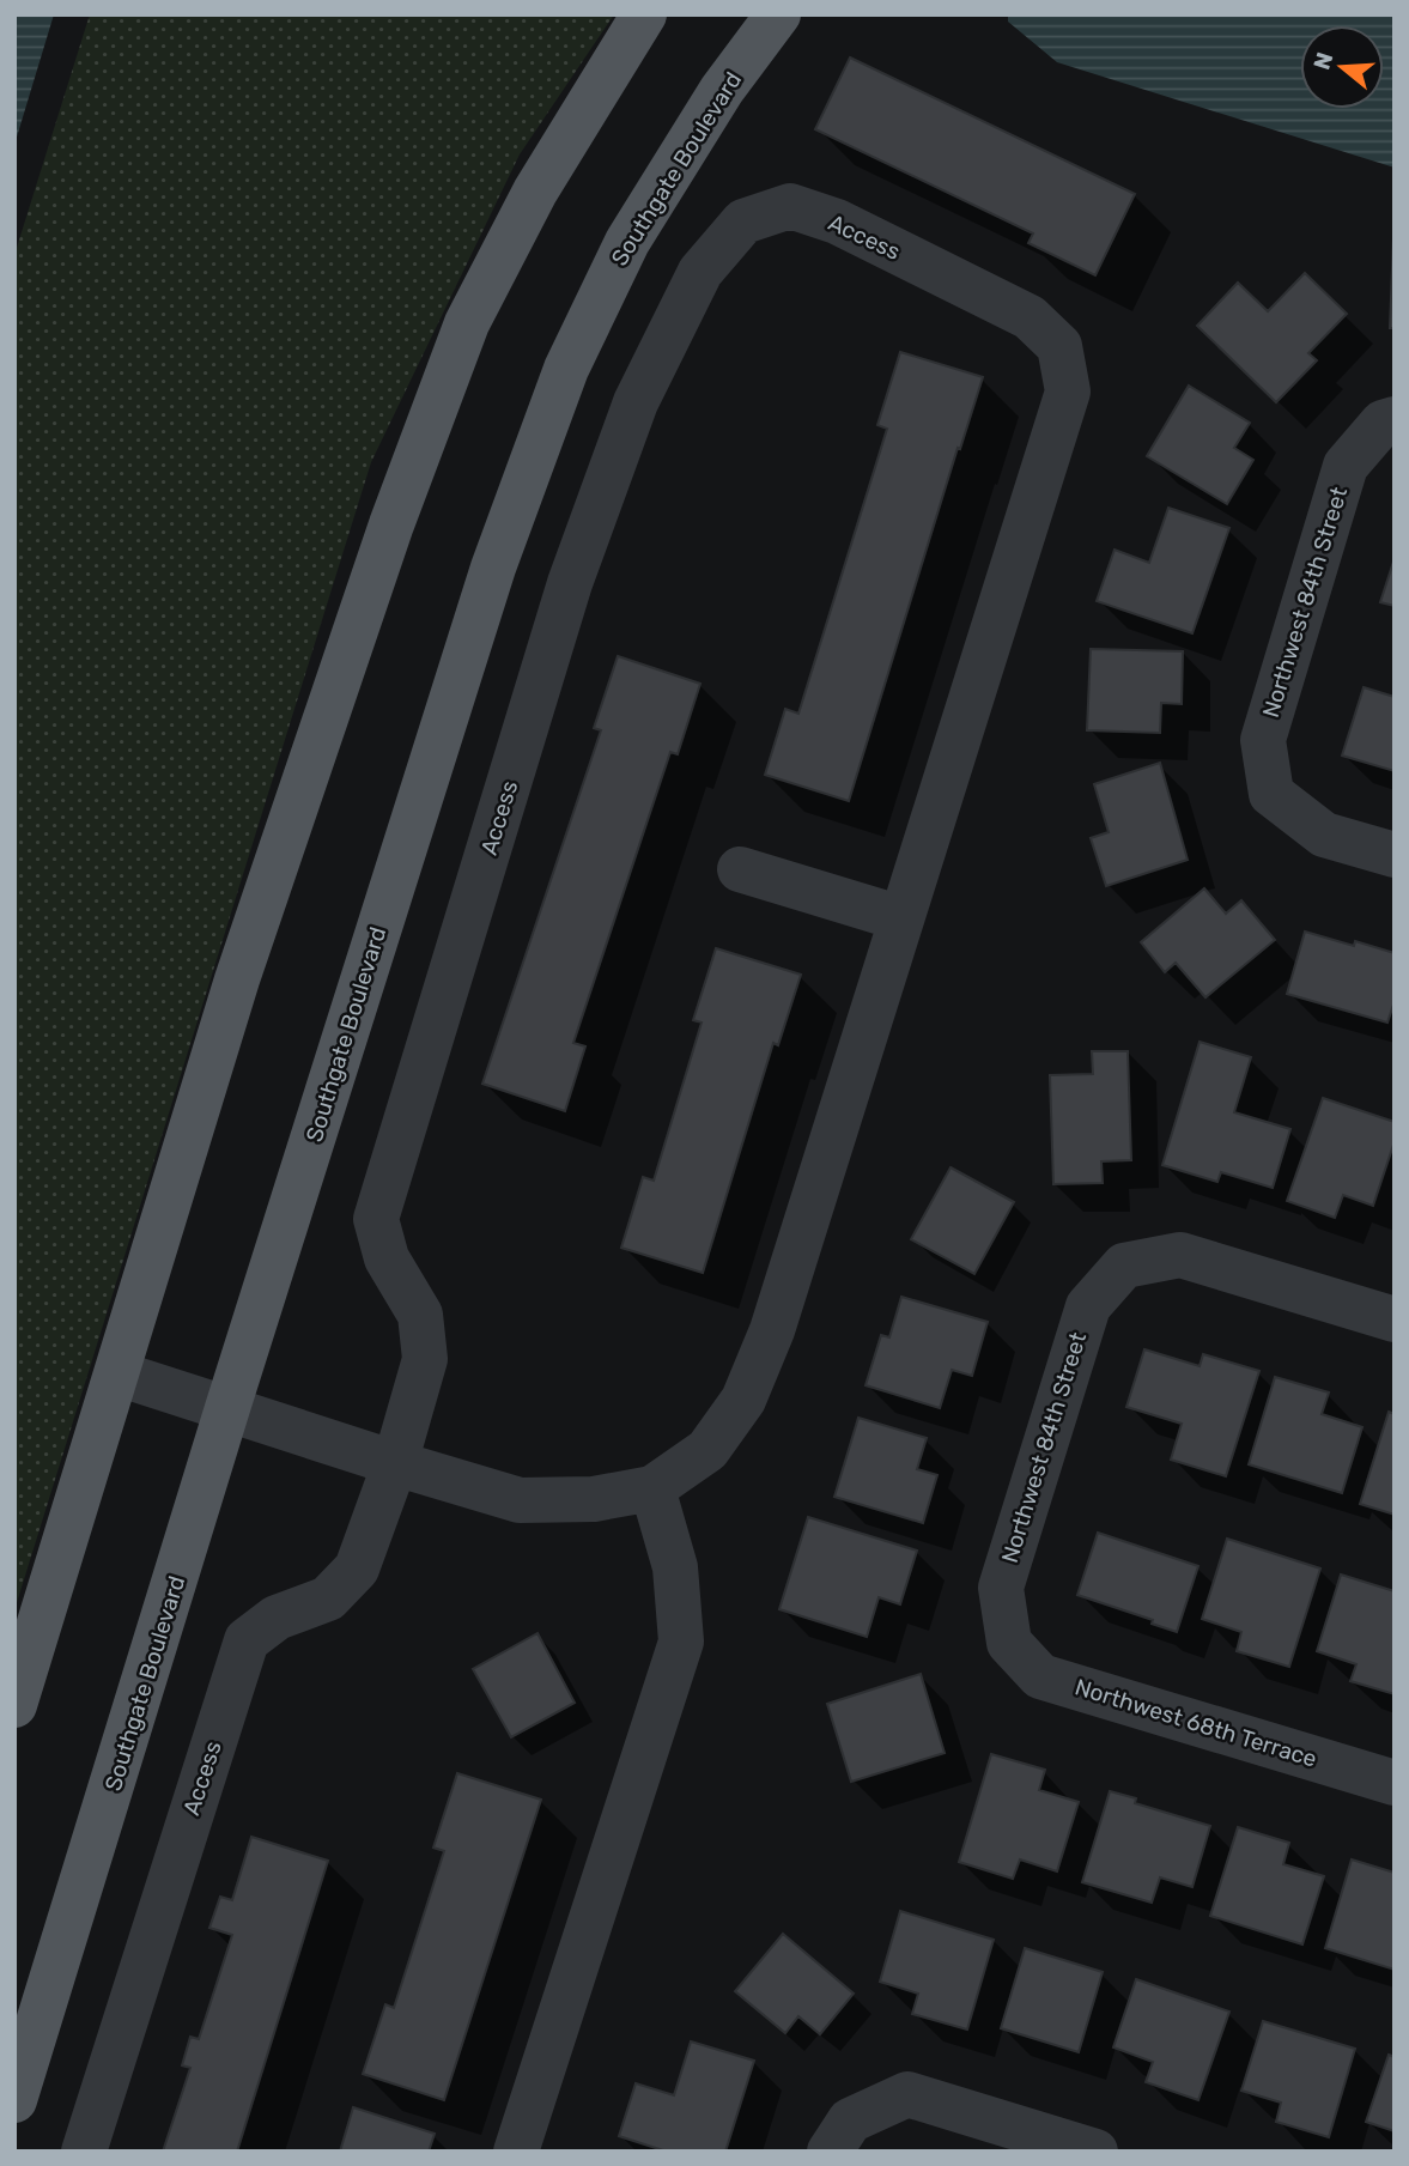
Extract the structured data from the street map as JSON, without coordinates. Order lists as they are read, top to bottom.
{
  "streets": {
    "main road": ["Southgate Boulevard"],
    "street": ["Access", "Northwest 84th Street", "Northwest 68th Terrace"]
  },
  "crossings": [
    ["Southgate Boulevard", "Access"],
    ["Northwest 84th Street", "Northwest 68th Terrace"]
  ],
  "north": "left"
}
